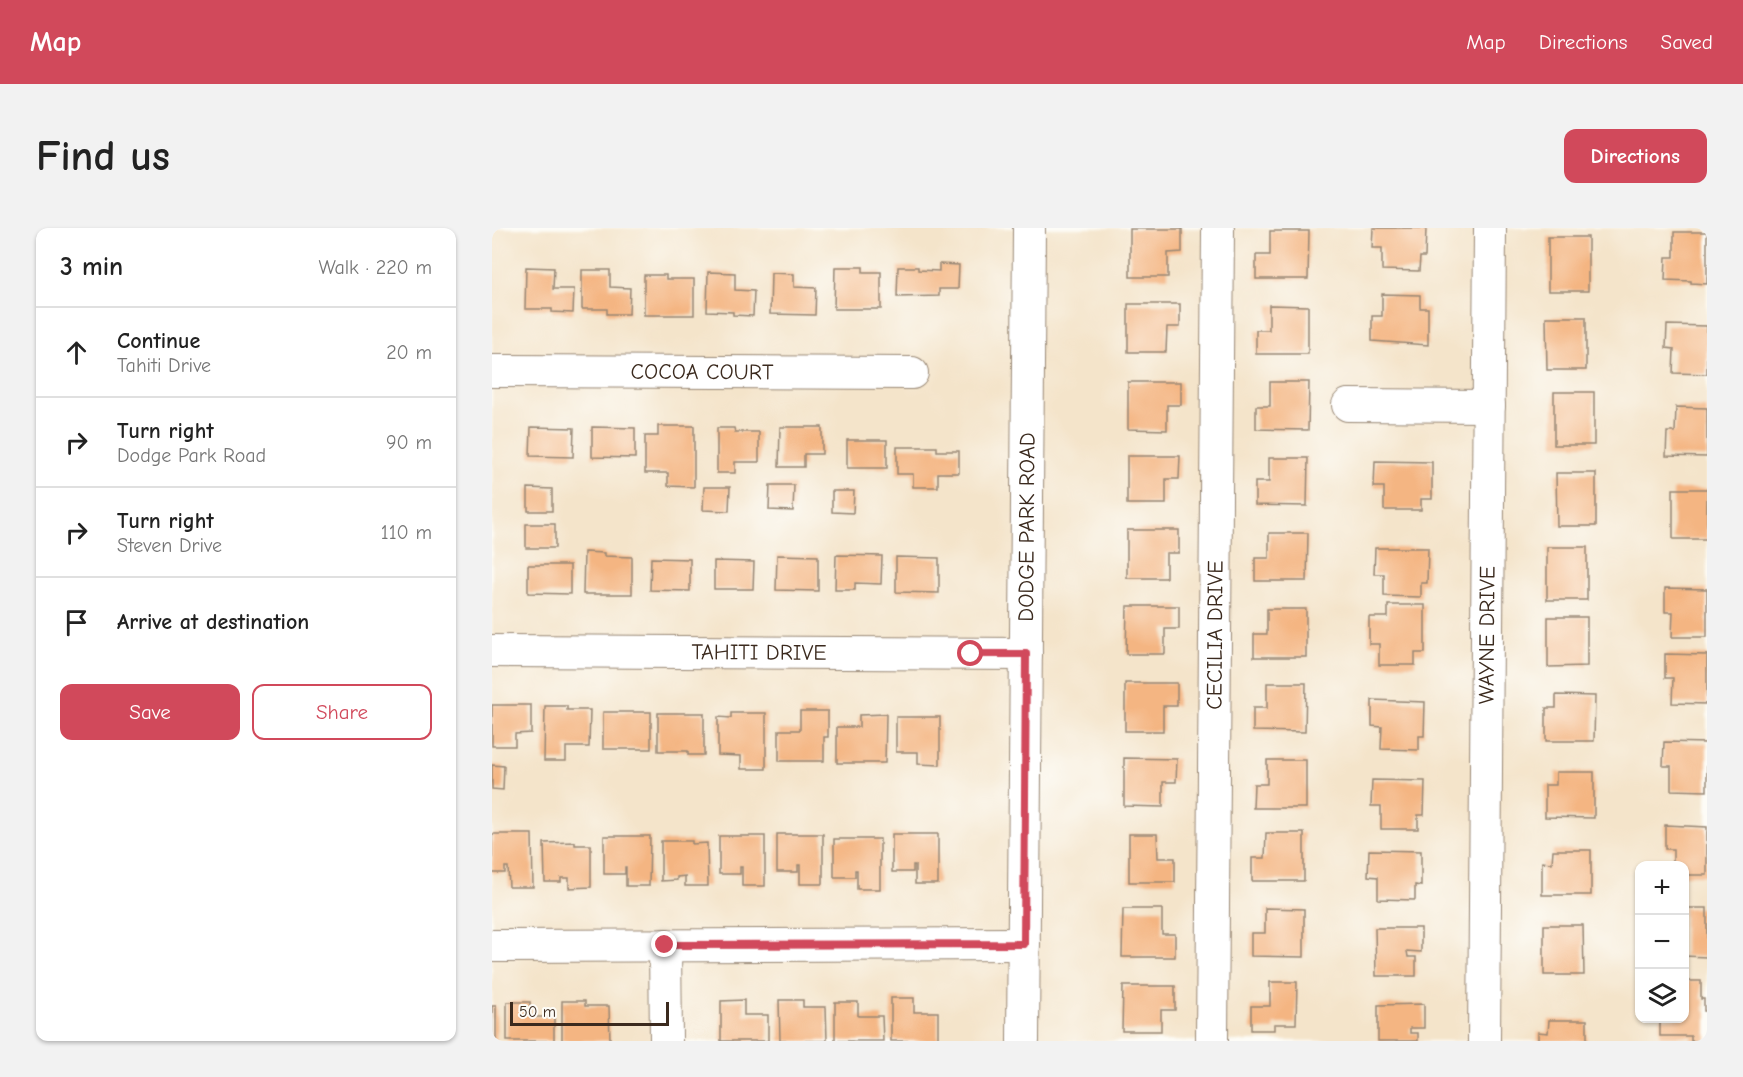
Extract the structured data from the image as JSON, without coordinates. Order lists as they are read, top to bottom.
{
  "streets": {
    "street": [
      "COCOA COURT",
      "DODGE PARK ROAD",
      "CECILIA DRIVE",
      "WAYNE DRIVE",
      "TAHITI DRIVE"
    ]
  },
  "crossings": [
    ["DODGE PARK ROAD", "TAHITI DRIVE"]
  ],
  "scale_bar": "50 m",
  "page": {
    "header": "Map",
    "nav": ["Map", "Directions", "Saved"],
    "buttons": [
      "Directions",
      ["Save", "Share"]
    ],
    "title": "Find us",
    "heading": ["3 min", "Walk · 220 m"],
    "list": [
      ["Continue", "Tahiti Drive", "20 m"],
      ["Turn right", "Dodge Park Road", "90 m"],
      ["Turn right", "Steven Drive", "110 m"],
      "Arrive at destination"
    ],
    "map_buttons": ["+", "−"],
    "scale": "50 m"
  }
}
